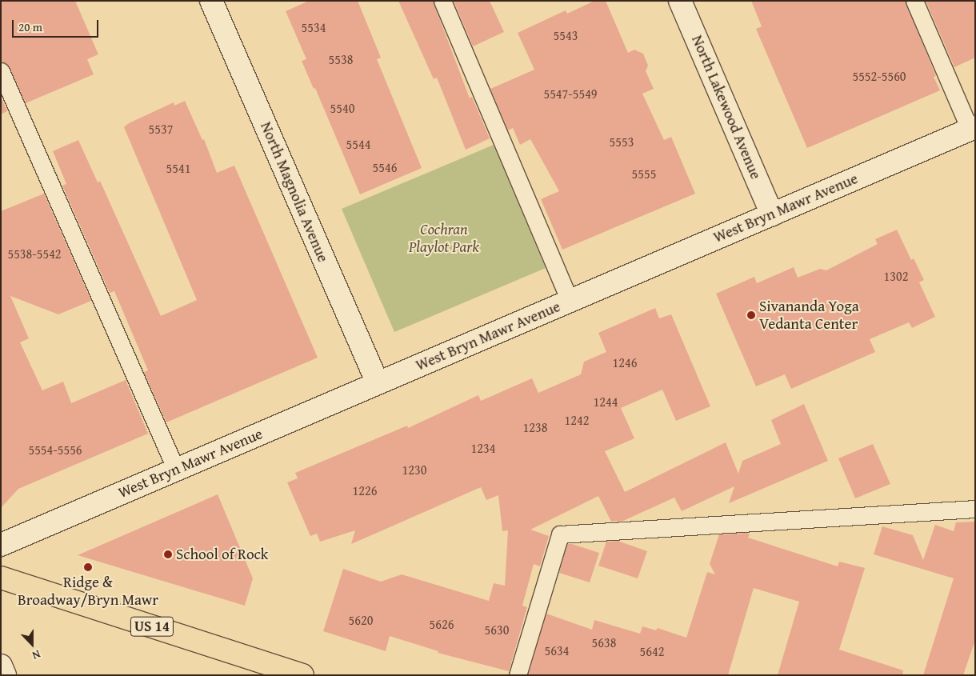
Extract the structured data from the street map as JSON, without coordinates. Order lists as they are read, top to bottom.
{
  "streets": {
    "main road": ["US 14"],
    "street": ["North Lakewood Avenue", "North Magnolia Avenue", "West Bryn Mawr Avenue"]
  },
  "crossings": [
    ["North Lakewood Avenue", "West Bryn Mawr Avenue"],
    ["North Magnolia Avenue", "West Bryn Mawr Avenue"]
  ],
  "parks": ["Cochran Playlot Park"],
  "places": ["Sivananda Yoga Vedanta Center", "School of Rock", "Ridge & Broadway/Bryn Mawr"],
  "house_numbers": [
    "5534",
    "5543",
    "5538",
    "5552-5560",
    "5547-5549",
    "5540",
    "5537",
    "5553",
    "5544",
    "5546",
    "5541",
    "5555",
    "5538-5542",
    "1302",
    "1246",
    "1244",
    "1242",
    "1238",
    "1234",
    "5554-5556",
    "1230",
    "1226",
    "5620",
    "5626",
    "5630",
    "5638",
    "5634",
    "5642"
  ],
  "scale_bar": "20 m",
  "north": "bottom"
}
